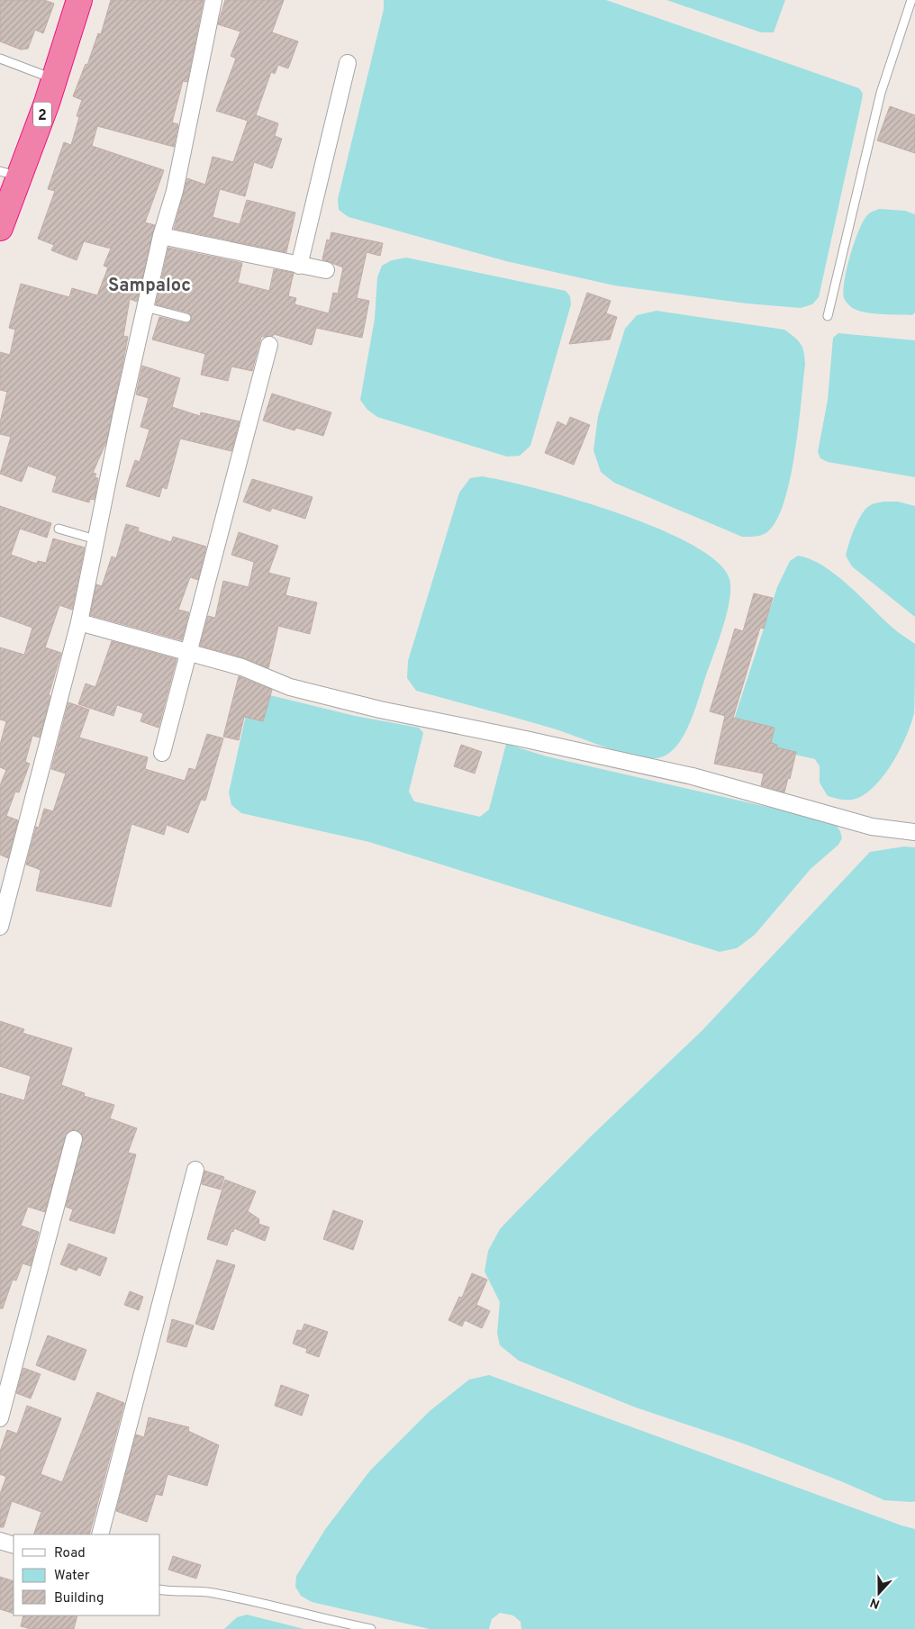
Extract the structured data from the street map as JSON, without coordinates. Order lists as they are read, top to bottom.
{
  "streets": {
    "highway": ["2"]
  },
  "districts": ["Sampaloc"],
  "legend": ["Road", "Water", "Building"],
  "north": "bottom"
}
